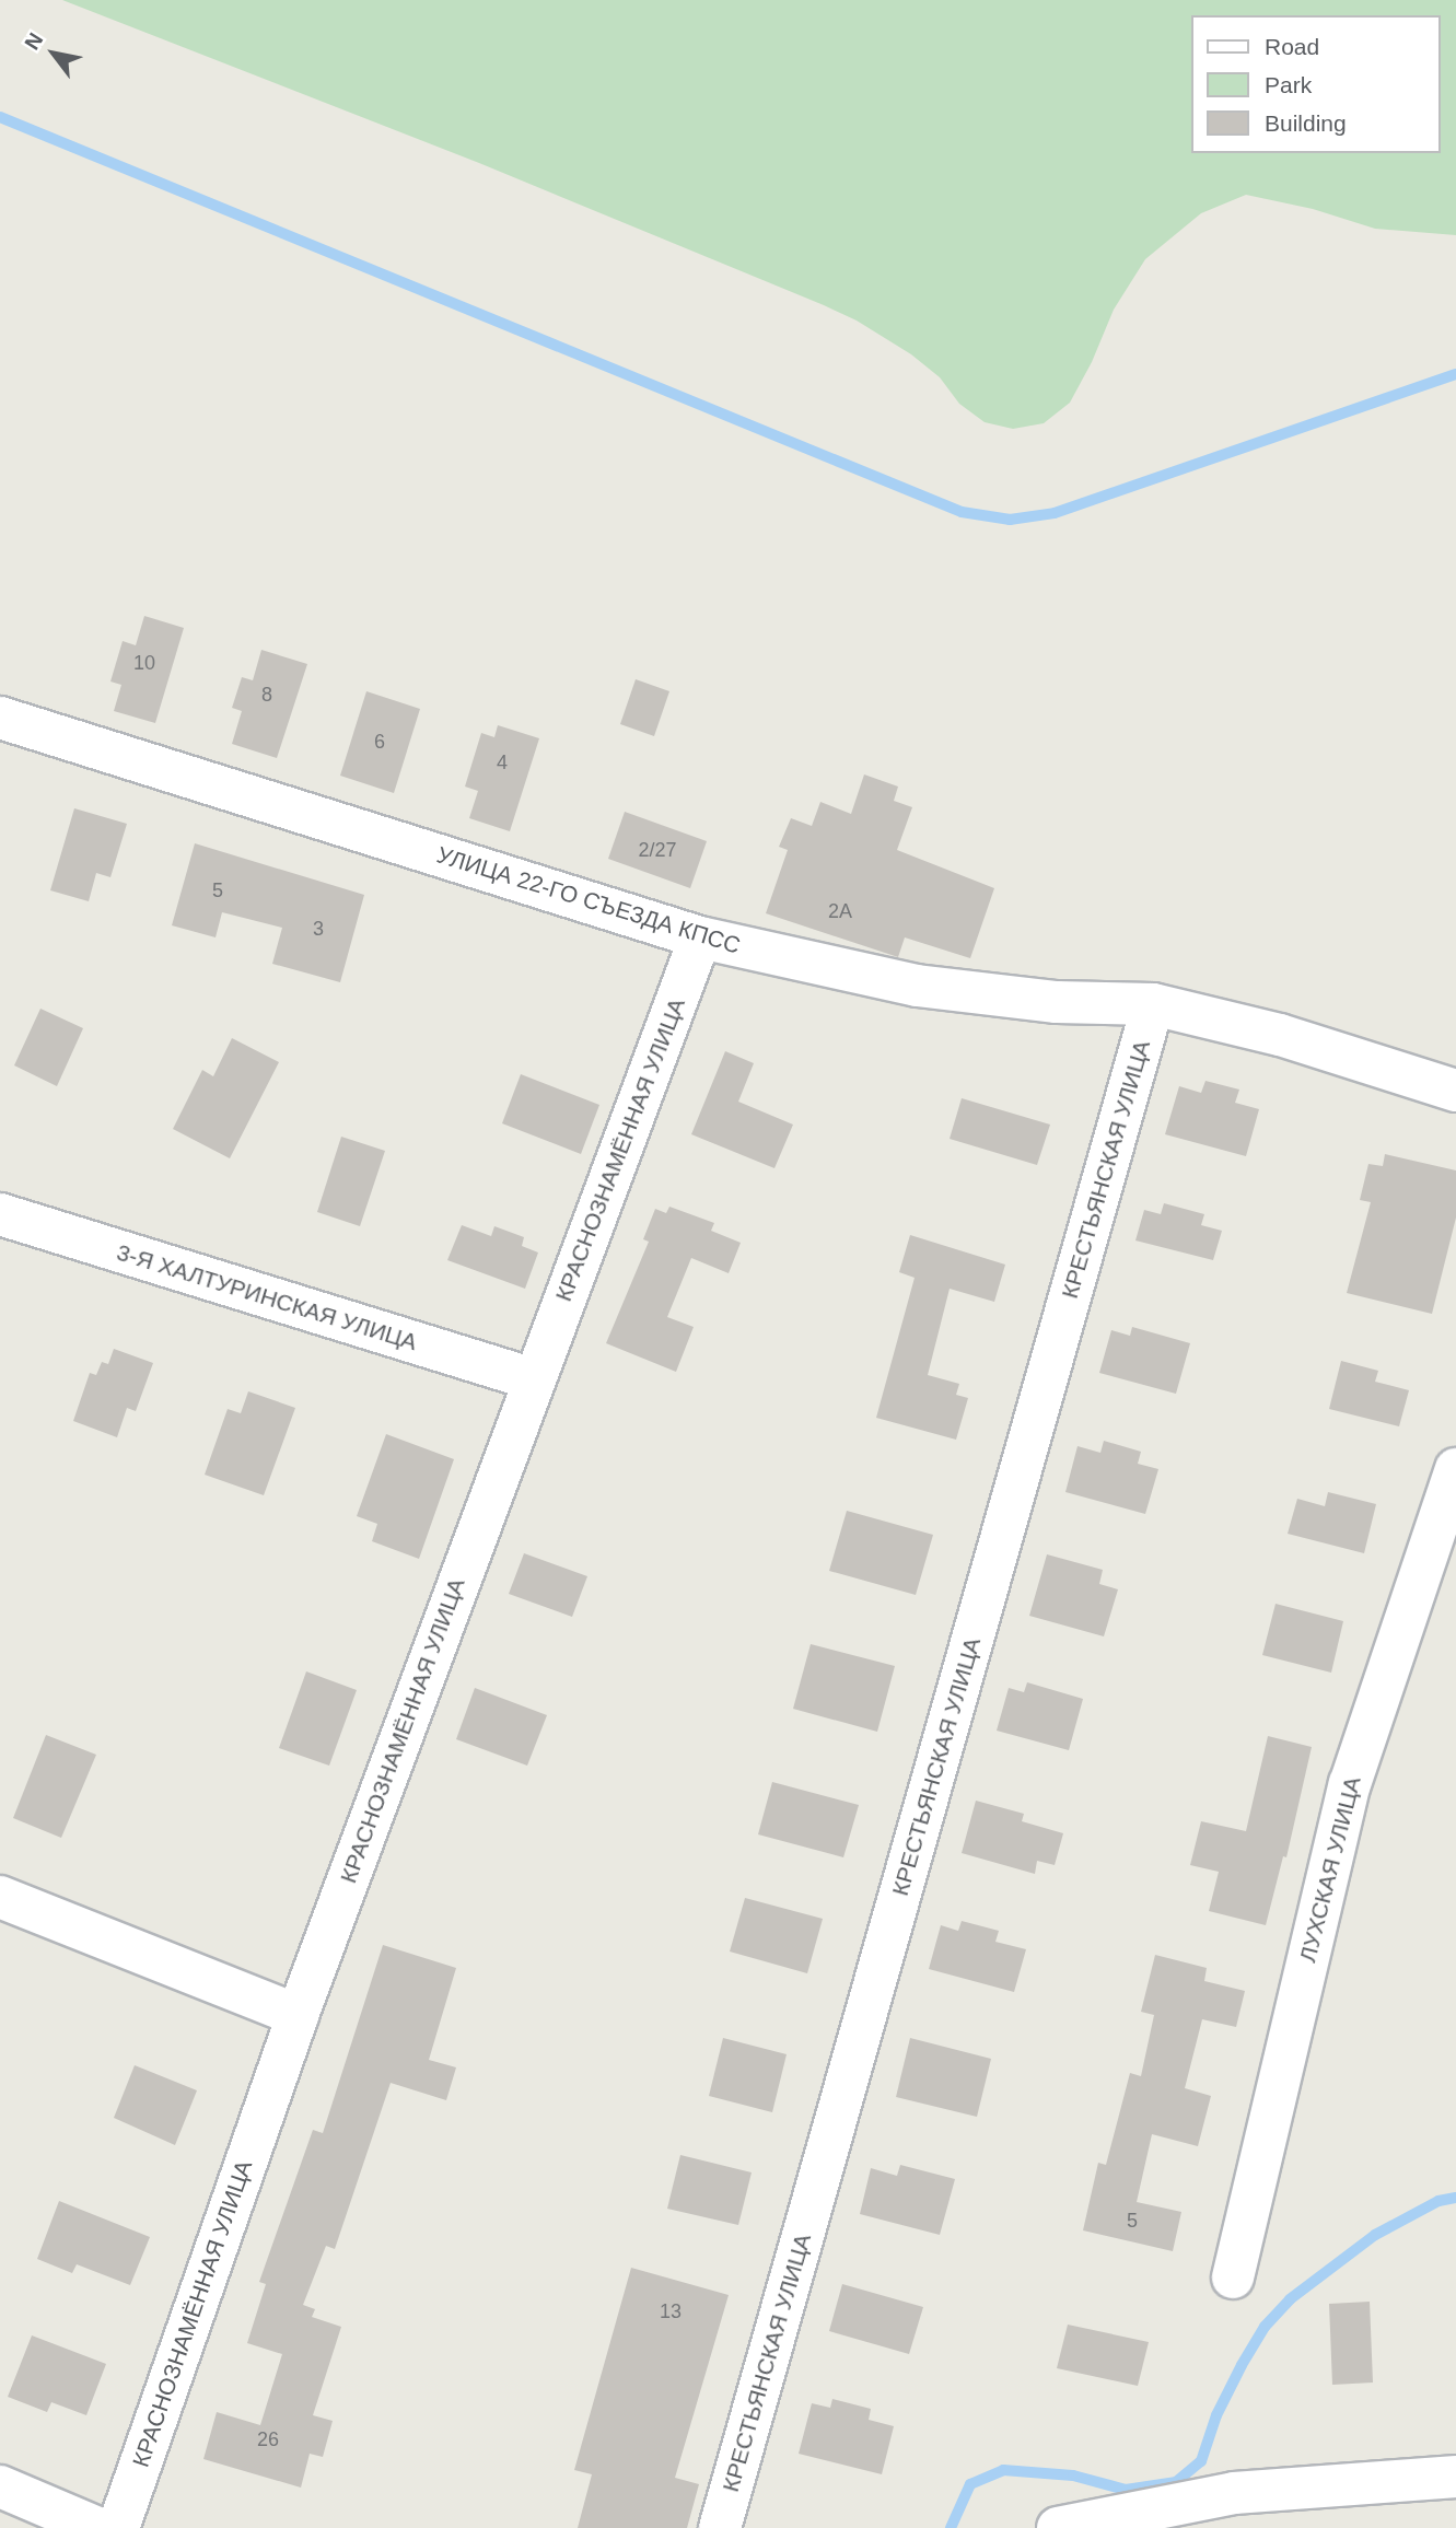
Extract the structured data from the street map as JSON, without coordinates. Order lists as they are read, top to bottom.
{
  "streets": {
    "street": [
      "УЛИЦА 22-ГО СЪЕЗДА КПСС",
      "КРАСНОЗНАМЁННАЯ УЛИЦА",
      "КРЕСТЬЯНСКАЯ УЛИЦА",
      "3-Я ХАЛТУРИНСКАЯ УЛИЦА",
      "ЛУХСКАЯ УЛИЦА"
    ]
  },
  "crossings": [
    ["УЛИЦА 22-ГО СЪЕЗДА КПСС", "КРАСНОЗНАМЁННАЯ УЛИЦА"],
    ["УЛИЦА 22-ГО СЪЕЗДА КПСС", "КРЕСТЬЯНСКАЯ УЛИЦА"],
    ["КРАСНОЗНАМЁННАЯ УЛИЦА", "3-Я ХАЛТУРИНСКАЯ УЛИЦА"]
  ],
  "house_numbers": [
    "10",
    "8",
    "6",
    "4",
    "2/27",
    "5",
    "2А",
    "3",
    "5",
    "13",
    "26"
  ],
  "legend": ["Road", "Park", "Building"],
  "north": "top left"
}
